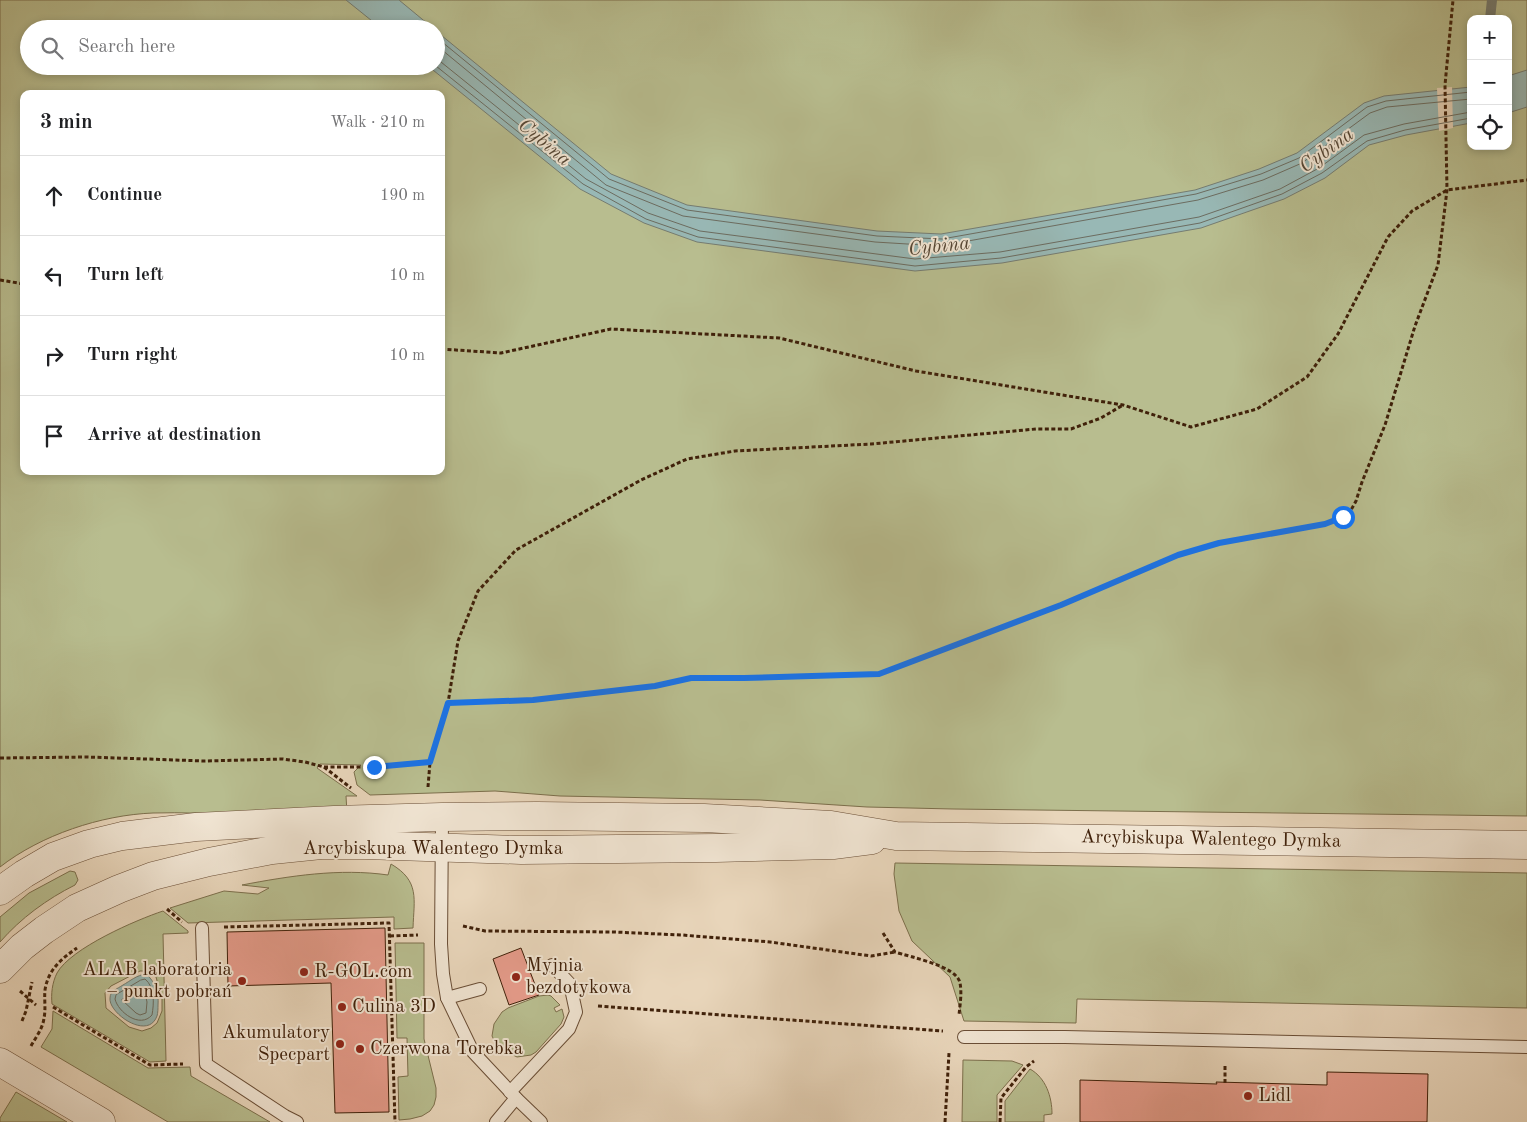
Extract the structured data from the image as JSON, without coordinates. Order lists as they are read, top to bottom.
{
  "streets": {
    "street": ["Arcybiskupa Walentego Dymka"]
  },
  "water": ["Cybina"],
  "places": [
    "R-GOL.com",
    "Myjnia bezdotykowa",
    "ALAB laboratoria – punkt pobrań",
    "Culina 3D",
    "Akumulatory Specpart",
    "Czerwona Torebka",
    "Lidl"
  ],
  "page": {
    "map_buttons": ["+", "−"],
    "search": "Search here",
    "heading": ["3 min", "Walk · 210 m"],
    "list": [
      ["Continue", "190 m"],
      ["Turn left", "10 m"],
      ["Turn right", "10 m"],
      "Arrive at destination"
    ]
  }
}
